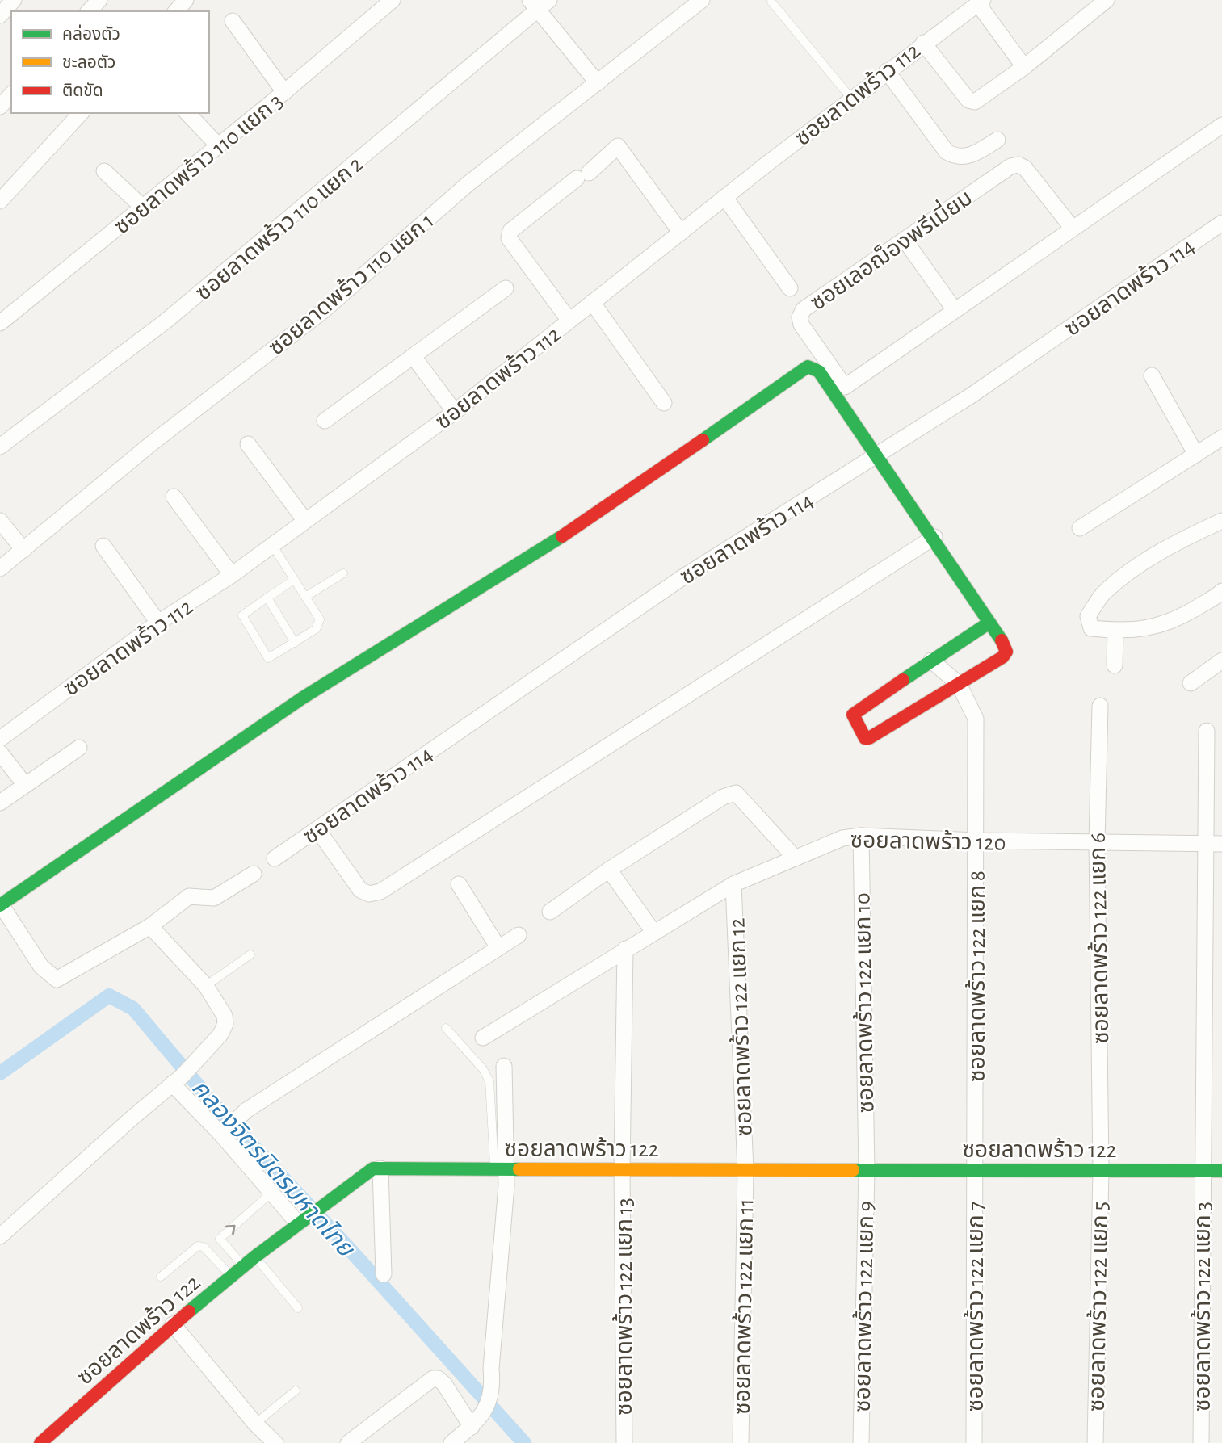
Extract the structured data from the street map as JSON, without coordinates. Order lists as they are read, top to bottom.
{
  "streets": {
    "street": [
      "ซอยลาดพร้าว 112",
      "ซอยลาดพร้าว 110 แยก 3",
      "ซอยลาดพร้าว 110 แยก 2",
      "ซอยเลอฌ็องพรีเมี่ยม",
      "ซอยลาดพร้าว 110 แยก 1",
      "ซอยลาดพร้าว 114",
      "ซอยลาดพร้าว 120",
      "ซอยลาดพร้าว 122 แยก 6",
      "ซอยลาดพร้าว 122 แยก 8",
      "ซอยลาดพร้าว 122 แยก 10",
      "ซอยลาดพร้าว 122 แยก 12",
      "ซอยลาดพร้าว 122",
      "ซอยลาดพร้าว 122 แยก 13",
      "ซอยลาดพร้าว 122 แยก 11",
      "ซอยลาดพร้าว 122 แยก 9",
      "ซอยลาดพร้าว 122 แยก 7",
      "ซอยลาดพร้าว 122 แยก 5",
      "ซอยลาดพร้าว 122 แยก 3"
    ]
  },
  "crossings": [
    ["ซอยลาดพร้าว 120", "ซอยลาดพร้าว 122 แยก 6"],
    ["ซอยลาดพร้าว 120", "ซอยลาดพร้าว 122 แยก 8"],
    ["ซอยลาดพร้าว 120", "ซอยลาดพร้าว 122 แยก 10"],
    ["ซอยลาดพร้าว 120", "ซอยลาดพร้าว 122 แยก 12"],
    ["ซอยลาดพร้าว 120", "ซอยลาดพร้าว 122 แยก 13"],
    ["ซอยลาดพร้าว 120", "ซอยลาดพร้าว 122 แยก 3"],
    ["ซอยลาดพร้าว 122 แยก 6", "ซอยลาดพร้าว 122"],
    ["ซอยลาดพร้าว 122 แยก 6", "ซอยลาดพร้าว 122 แยก 5"],
    ["ซอยลาดพร้าว 122 แยก 8", "ซอยลาดพร้าว 122"],
    ["ซอยลาดพร้าว 122 แยก 8", "ซอยลาดพร้าว 122 แยก 7"],
    ["ซอยลาดพร้าว 122 แยก 10", "ซอยลาดพร้าว 122"],
    ["ซอยลาดพร้าว 122 แยก 10", "ซอยลาดพร้าว 122 แยก 9"],
    ["ซอยลาดพร้าว 122 แยก 12", "ซอยลาดพร้าว 122"],
    ["ซอยลาดพร้าว 122 แยก 12", "ซอยลาดพร้าว 122 แยก 11"],
    ["ซอยลาดพร้าว 122", "ซอยลาดพร้าว 122 แยก 13"],
    ["ซอยลาดพร้าว 122", "ซอยลาดพร้าว 122 แยก 11"],
    ["ซอยลาดพร้าว 122", "ซอยลาดพร้าว 122 แยก 9"],
    ["ซอยลาดพร้าว 122", "ซอยลาดพร้าว 122 แยก 7"],
    ["ซอยลาดพร้าว 122", "ซอยลาดพร้าว 122 แยก 5"],
    ["ซอยลาดพร้าว 122", "ซอยลาดพร้าว 122 แยก 3"]
  ],
  "water": ["คลองจิตรมิตรมหาดไทย"],
  "legend": ["คล่องตัว", "ชะลอตัว", "ติดขัด"]
}
